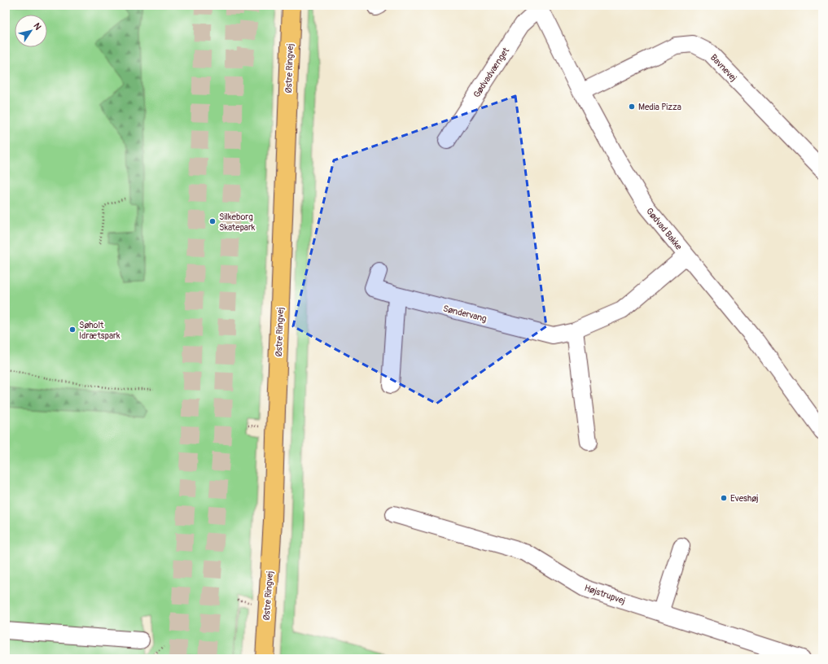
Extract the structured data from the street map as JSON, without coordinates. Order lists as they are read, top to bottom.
{
  "streets": {
    "main road": ["Østre Ringvej"],
    "street": [
      "Bavnevej",
      "Gødvadvænget",
      "Gødvad Bakke",
      "Søndervang",
      "Højstrupvej"
    ]
  },
  "crossings": [
    ["Bavnevej", "Gødvad Bakke"],
    ["Gødvadvænget", "Gødvad Bakke"],
    ["Gødvad Bakke", "Søndervang"]
  ],
  "places": [
    "Media Pizza",
    "Silkeborg Skatepark",
    "Søholt Idrætspark",
    "Eveshøj"
  ],
  "north": "top right"
}
